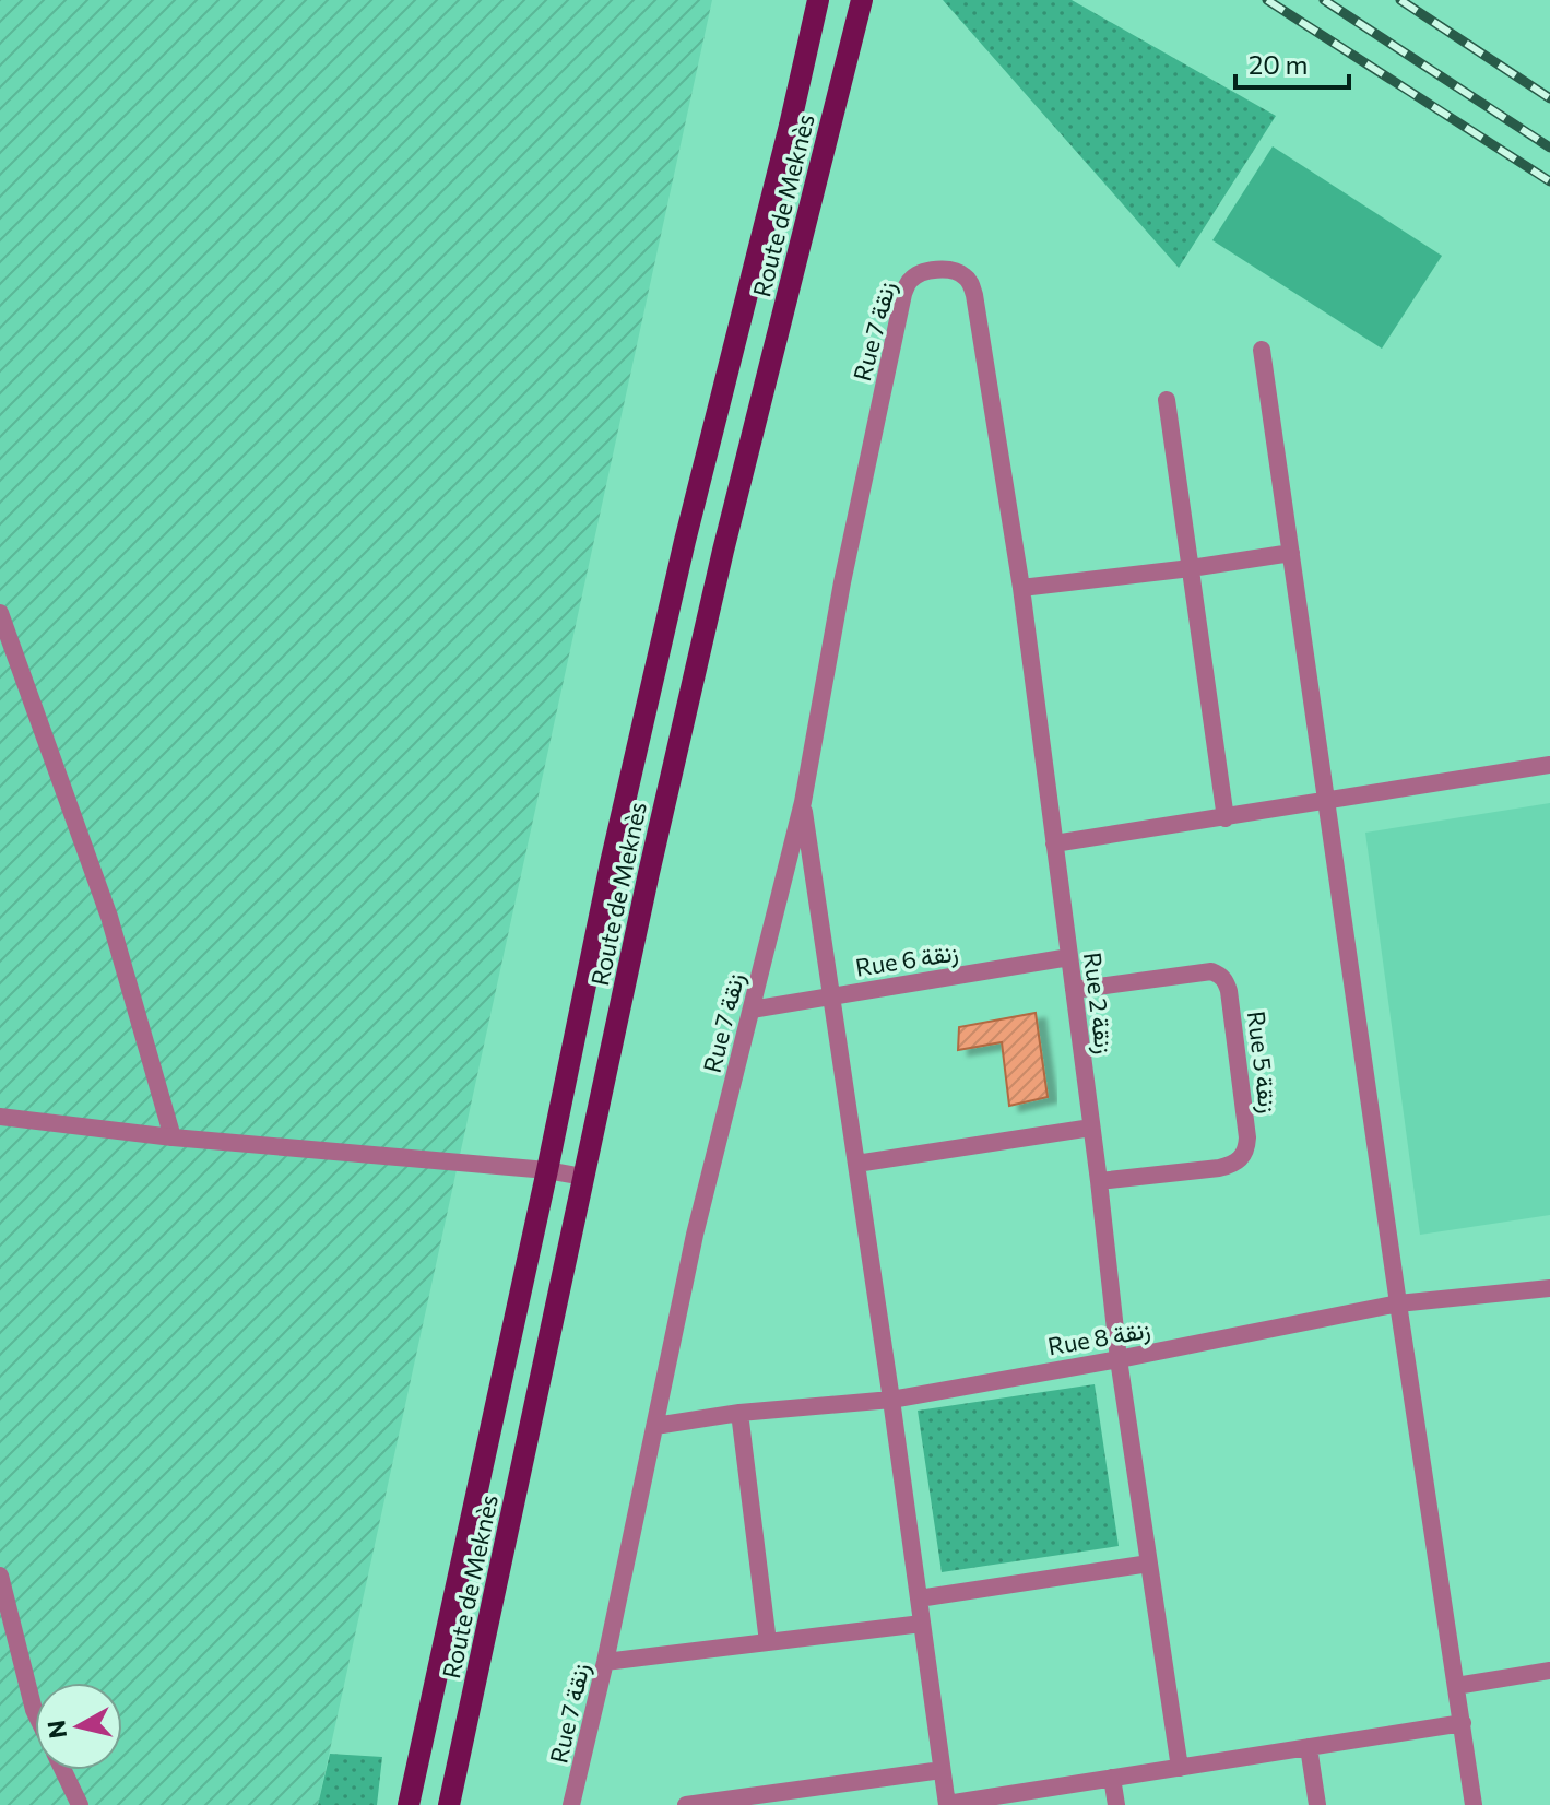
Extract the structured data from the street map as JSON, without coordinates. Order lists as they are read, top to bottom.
{
  "streets": {
    "main road": ["Route de Meknès"],
    "street": [
      "Rue 7 زنقة",
      "Rue 6 زنقة",
      "Rue 2 زنقة",
      "Rue 5 زنقة",
      "Rue 8 زنقة"
    ]
  },
  "crossings": [
    ["Rue 7 زنقة", "Rue 6 زنقة"],
    ["Rue 7 زنقة", "Rue 2 زنقة"],
    ["Rue 7 زنقة", "Rue 8 زنقة"],
    ["Rue 6 زنقة", "Rue 2 زنقة"],
    ["Rue 2 زنقة", "Rue 5 زنقة"],
    ["Rue 2 زنقة", "Rue 8 زنقة"]
  ],
  "scale_bar": "20 m",
  "north": "left"
}
